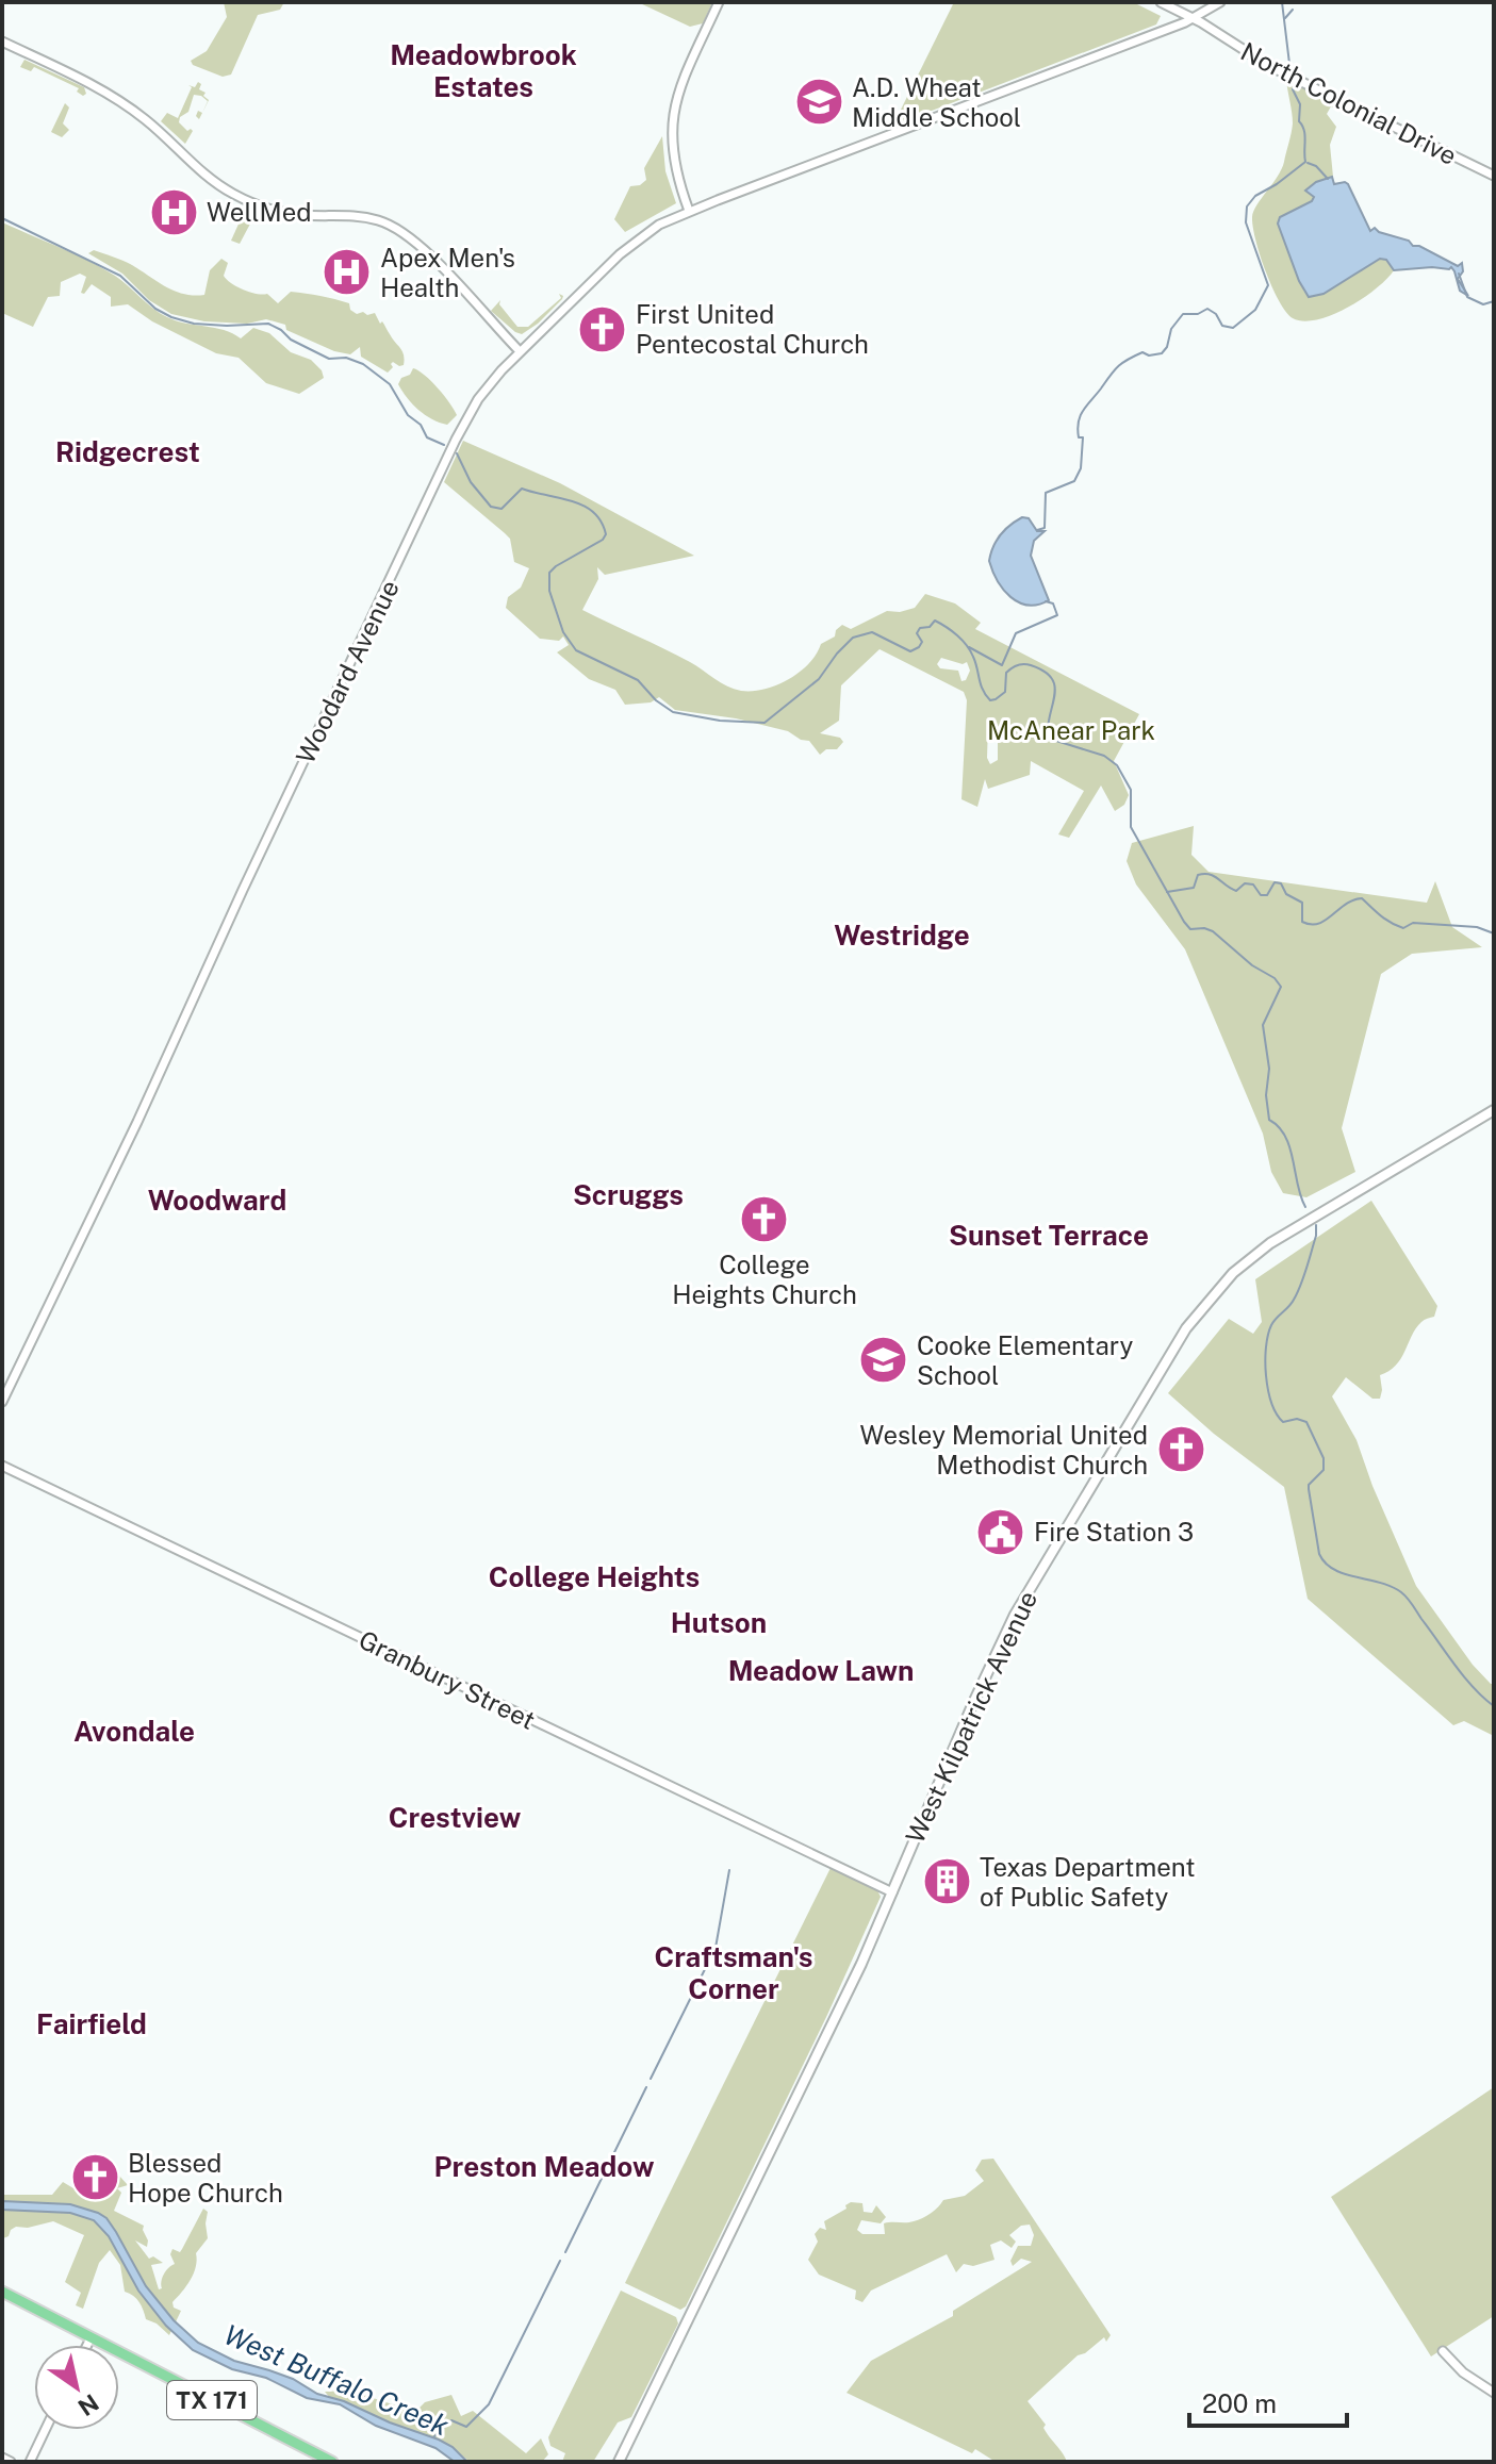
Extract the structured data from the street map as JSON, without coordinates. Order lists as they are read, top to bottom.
{
  "streets": {
    "main road": ["West Kilpatrick Avenue", "TX 171"],
    "street": ["North Colonial Drive", "Woodard Avenue", "Granbury Street"]
  },
  "crossings": [
    ["North Colonial Drive", "Woodard Avenue"],
    ["Granbury Street", "West Kilpatrick Avenue"]
  ],
  "districts": [
    "Meadowbrook Estates",
    "Ridgecrest",
    "Westridge",
    "Scruggs",
    "Woodward",
    "Sunset Terrace",
    "College Heights",
    "Hutson",
    "Meadow Lawn",
    "Avondale",
    "Crestview",
    "Craftsman's Corner",
    "Fairfield",
    "Preston Meadow"
  ],
  "water": ["West Buffalo Creek"],
  "parks": ["McAnear Park"],
  "places": {
    "school or university": ["A.D. Wheat Middle School", "Cooke Elementary School"],
    "hospital": ["WellMed", "Apex Men's Health"],
    "church": [
      "First United Pentecostal Church",
      "College Heights Church",
      "Wesley Memorial United Methodist Church",
      "Blessed Hope Church"
    ],
    "public building": ["Fire Station 3"],
    "building": ["Texas Department of Public Safety"]
  },
  "scale_bar": "200 m",
  "north": "bottom right"
}
